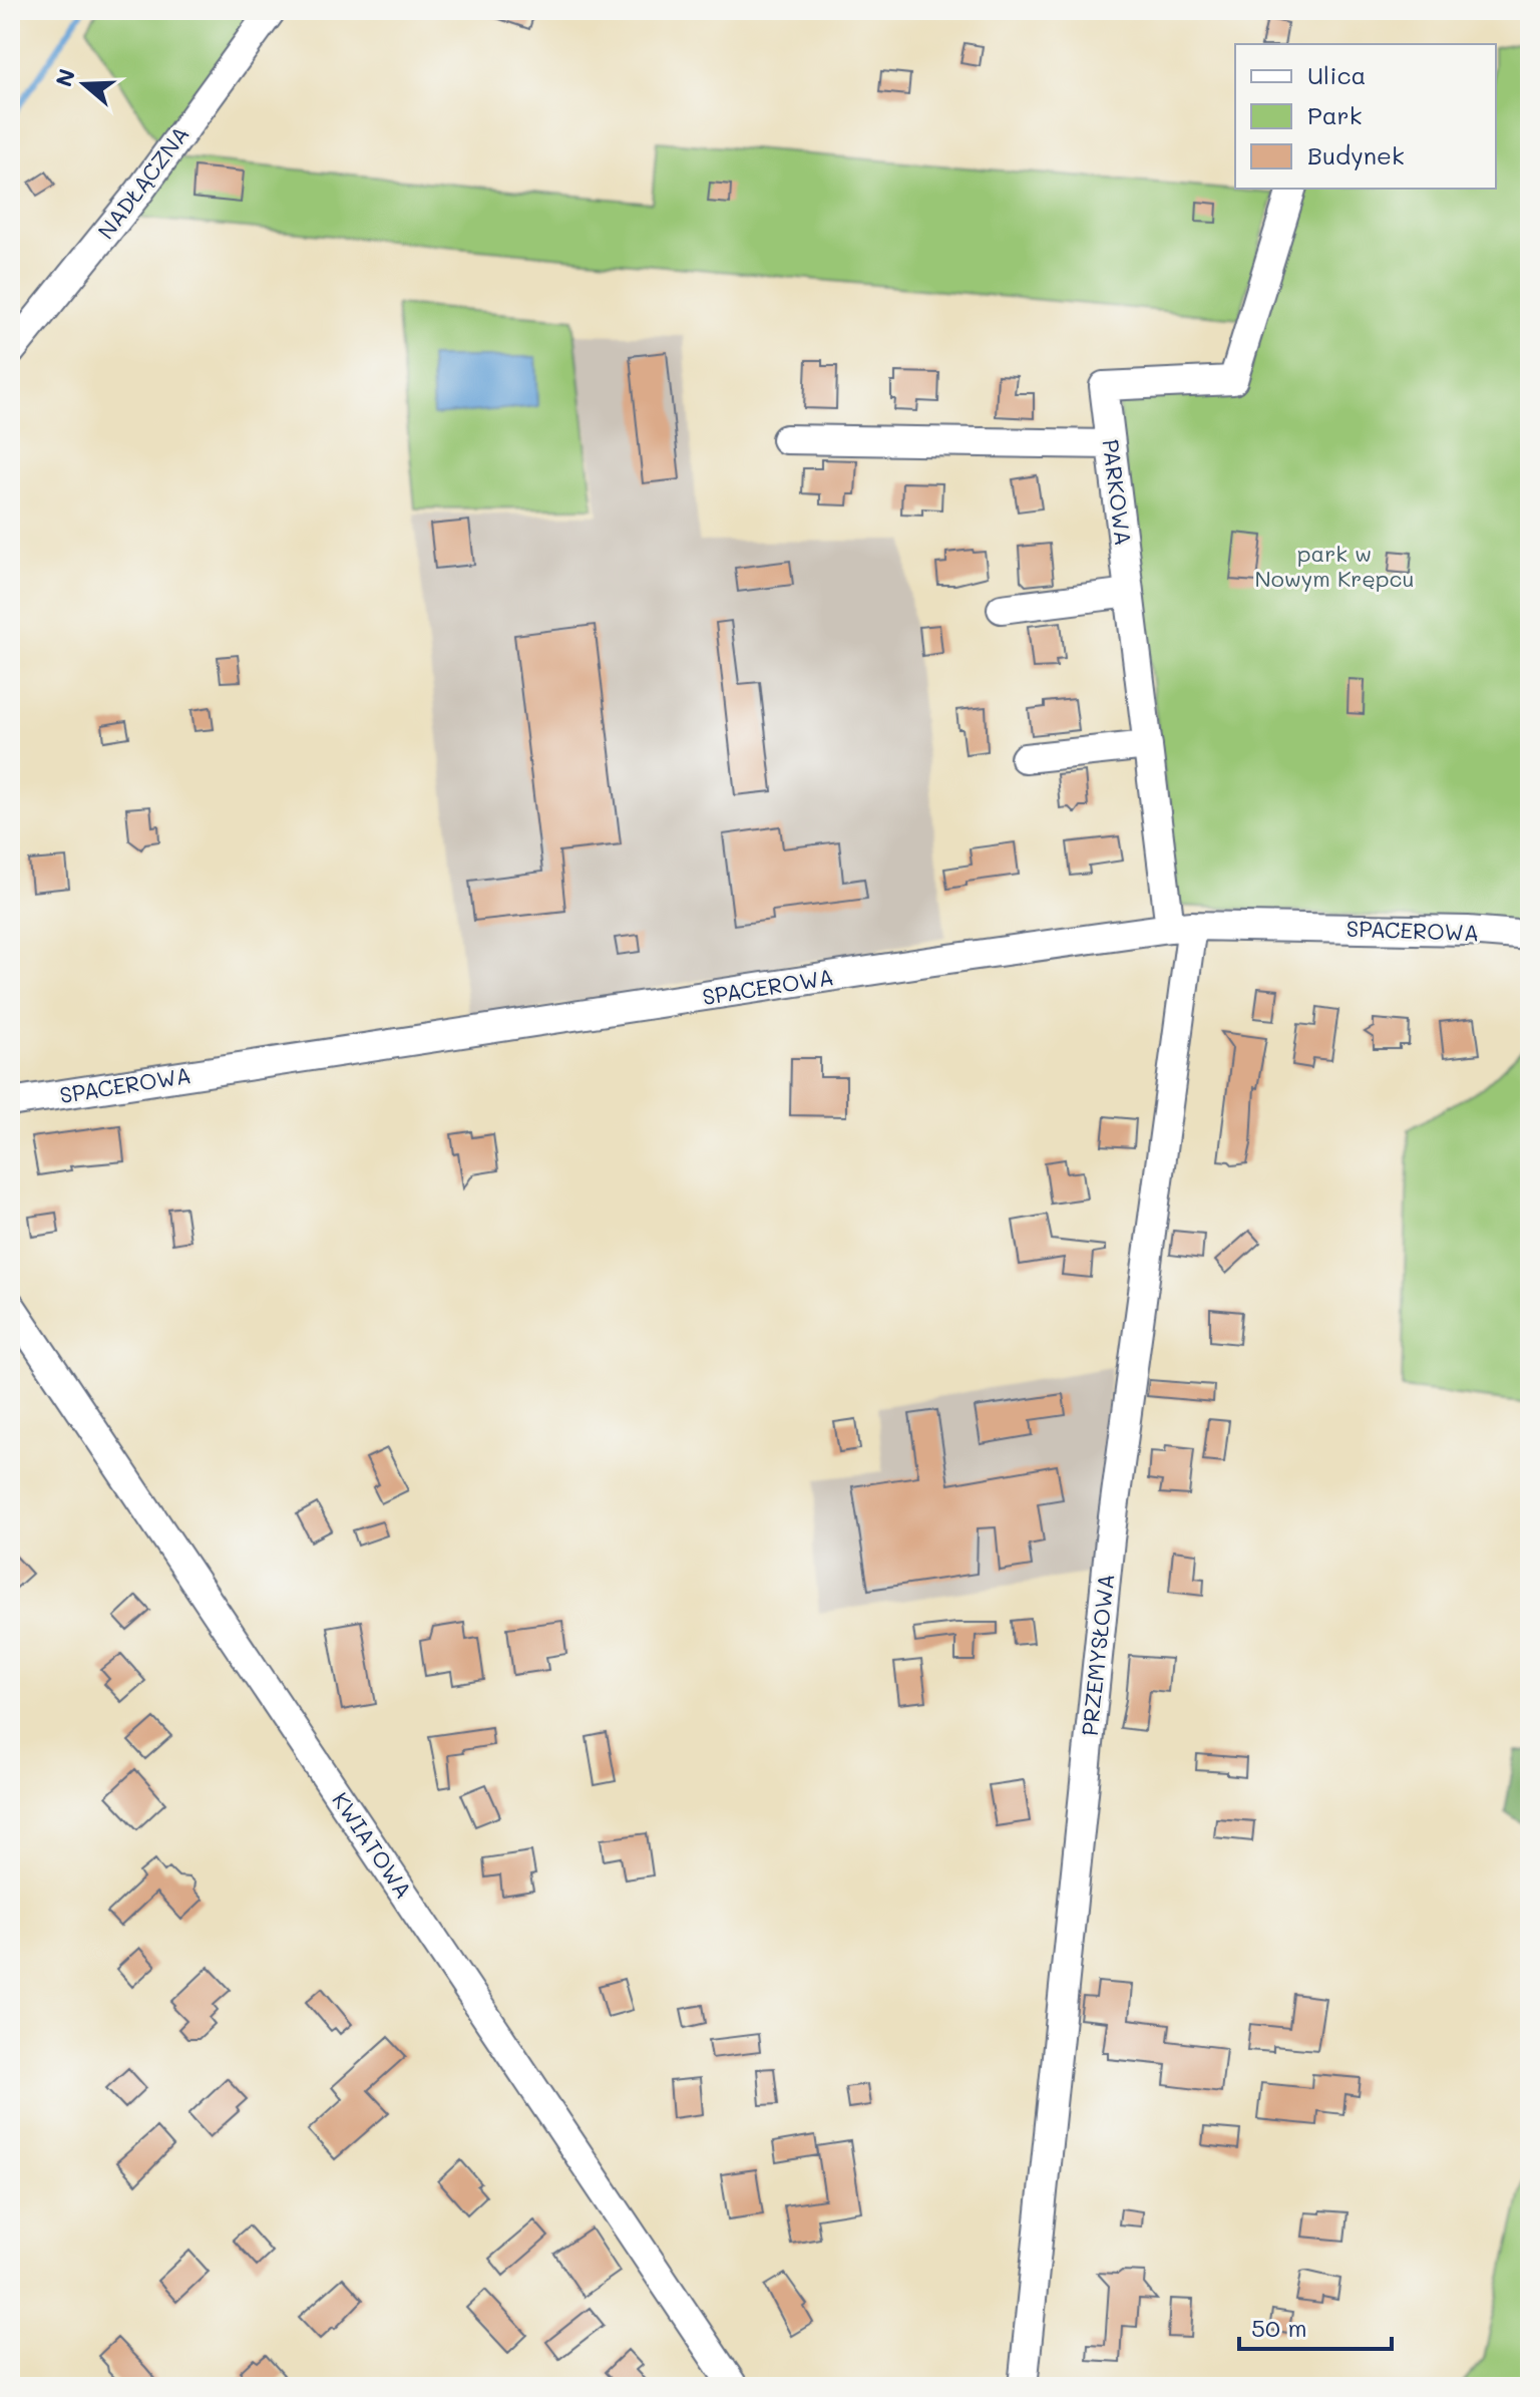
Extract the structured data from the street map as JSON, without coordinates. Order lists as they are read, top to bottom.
{
  "streets": {
    "street": [
      "NADŁĄCZNA",
      "PARKOWA",
      "SPACEROWA",
      "PRZEMYSŁOWA",
      "KWIATOWA"
    ]
  },
  "crossings": [
    ["PARKOWA", "SPACEROWA"],
    ["PARKOWA", "PRZEMYSŁOWA"],
    ["SPACEROWA", "PRZEMYSŁOWA"]
  ],
  "parks": ["park w Nowym Krępcu"],
  "legend": ["Ulica", "Park", "Budynek"],
  "scale_bar": "50 m",
  "north": "left"
}
